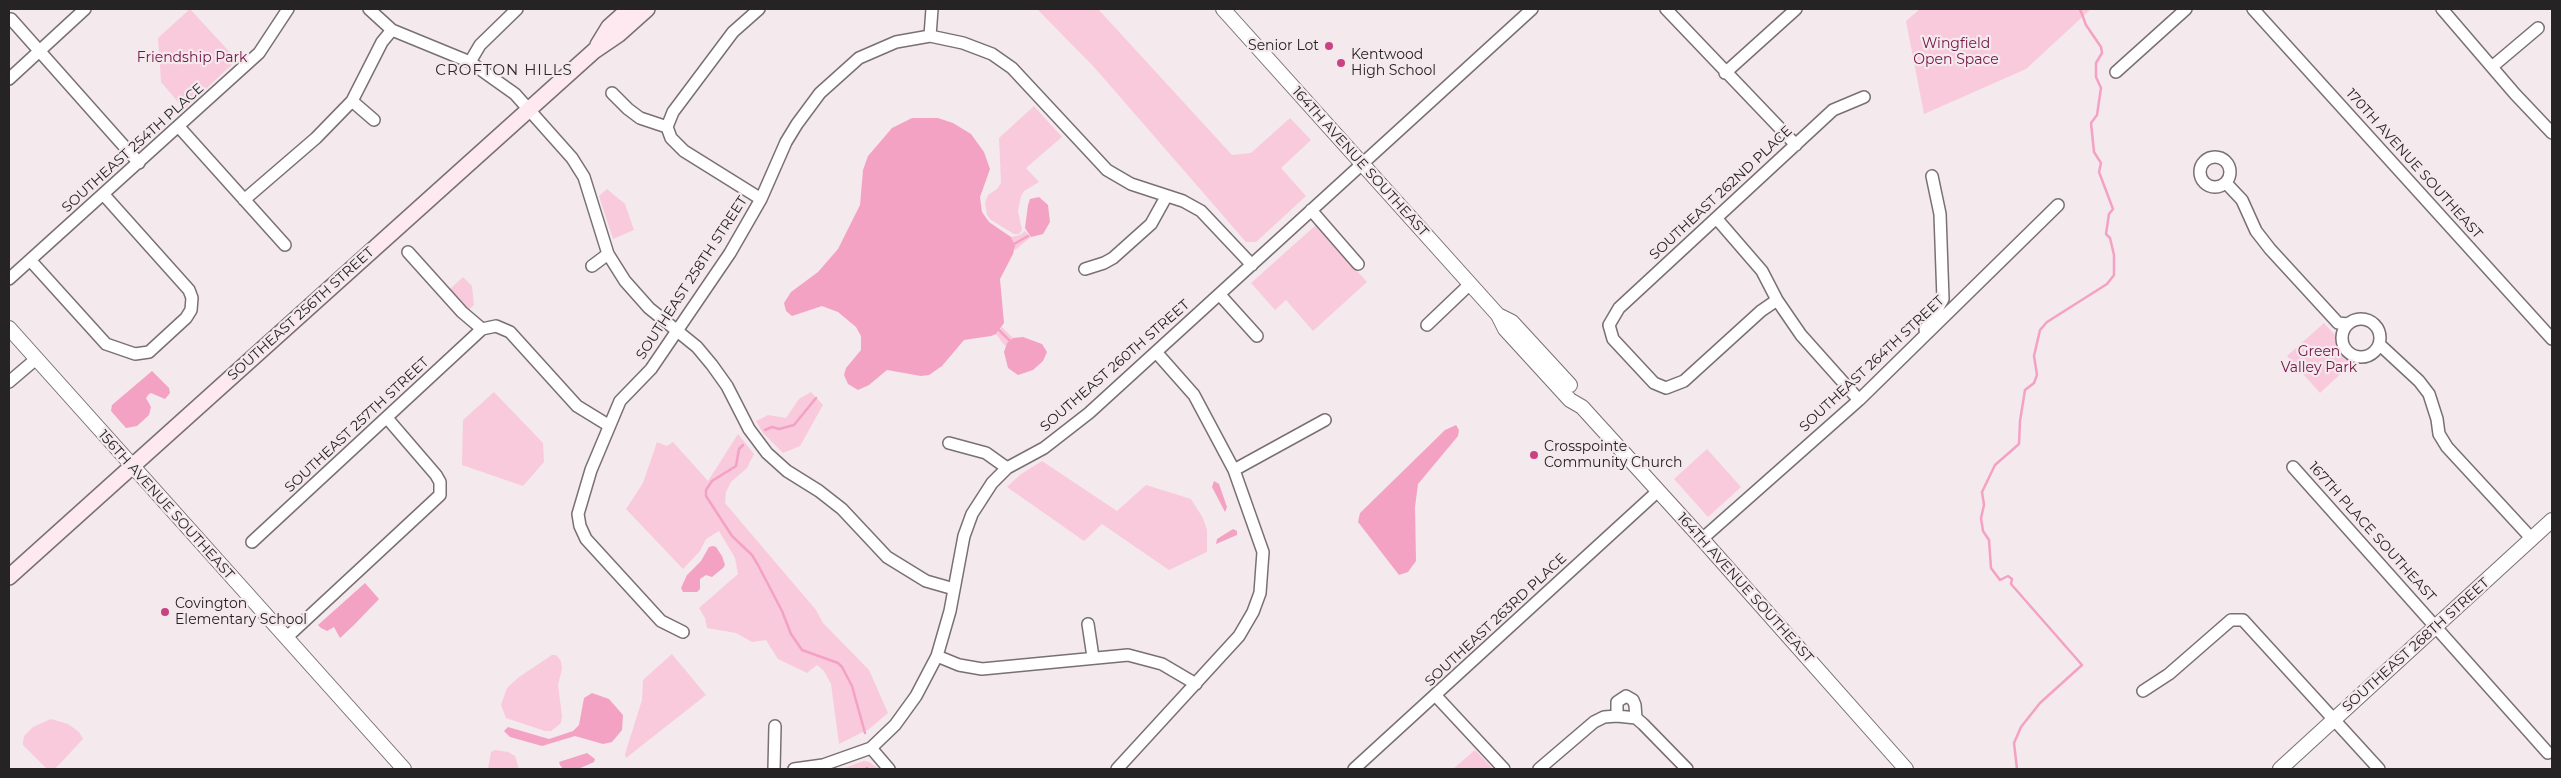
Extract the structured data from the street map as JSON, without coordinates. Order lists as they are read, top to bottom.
{
  "streets": {
    "main road": ["SOUTHEAST 256TH STREET"],
    "street": [
      "SOUTHEAST 254TH PLACE",
      "164TH AVENUE SOUTHEAST",
      "170TH AVENUE SOUTHEAST",
      "SOUTHEAST 262ND PLACE",
      "SOUTHEAST 258TH STREET",
      "SOUTHEAST 264TH STREET",
      "SOUTHEAST 260TH STREET",
      "SOUTHEAST 257TH STREET",
      "156TH AVENUE SOUTHEAST",
      "167TH PLACE SOUTHEAST",
      "SOUTHEAST 263RD PLACE",
      "SOUTHEAST 268TH STREET"
    ]
  },
  "crossings": [
    ["164TH AVENUE SOUTHEAST", "SOUTHEAST 264TH STREET"],
    ["164TH AVENUE SOUTHEAST", "SOUTHEAST 260TH STREET"],
    ["164TH AVENUE SOUTHEAST", "SOUTHEAST 263RD PLACE"],
    ["SOUTHEAST 256TH STREET", "156TH AVENUE SOUTHEAST"],
    ["167TH PLACE SOUTHEAST", "SOUTHEAST 268TH STREET"]
  ],
  "districts": ["CROFTON HILLS"],
  "parks": ["Wingfield Open Space", "Friendship Park", "Green Valley Park"],
  "places": [
    "Senior Lot",
    "Kentwood High School",
    "Crosspointe Community Church",
    "Covington Elementary School"
  ]
}
